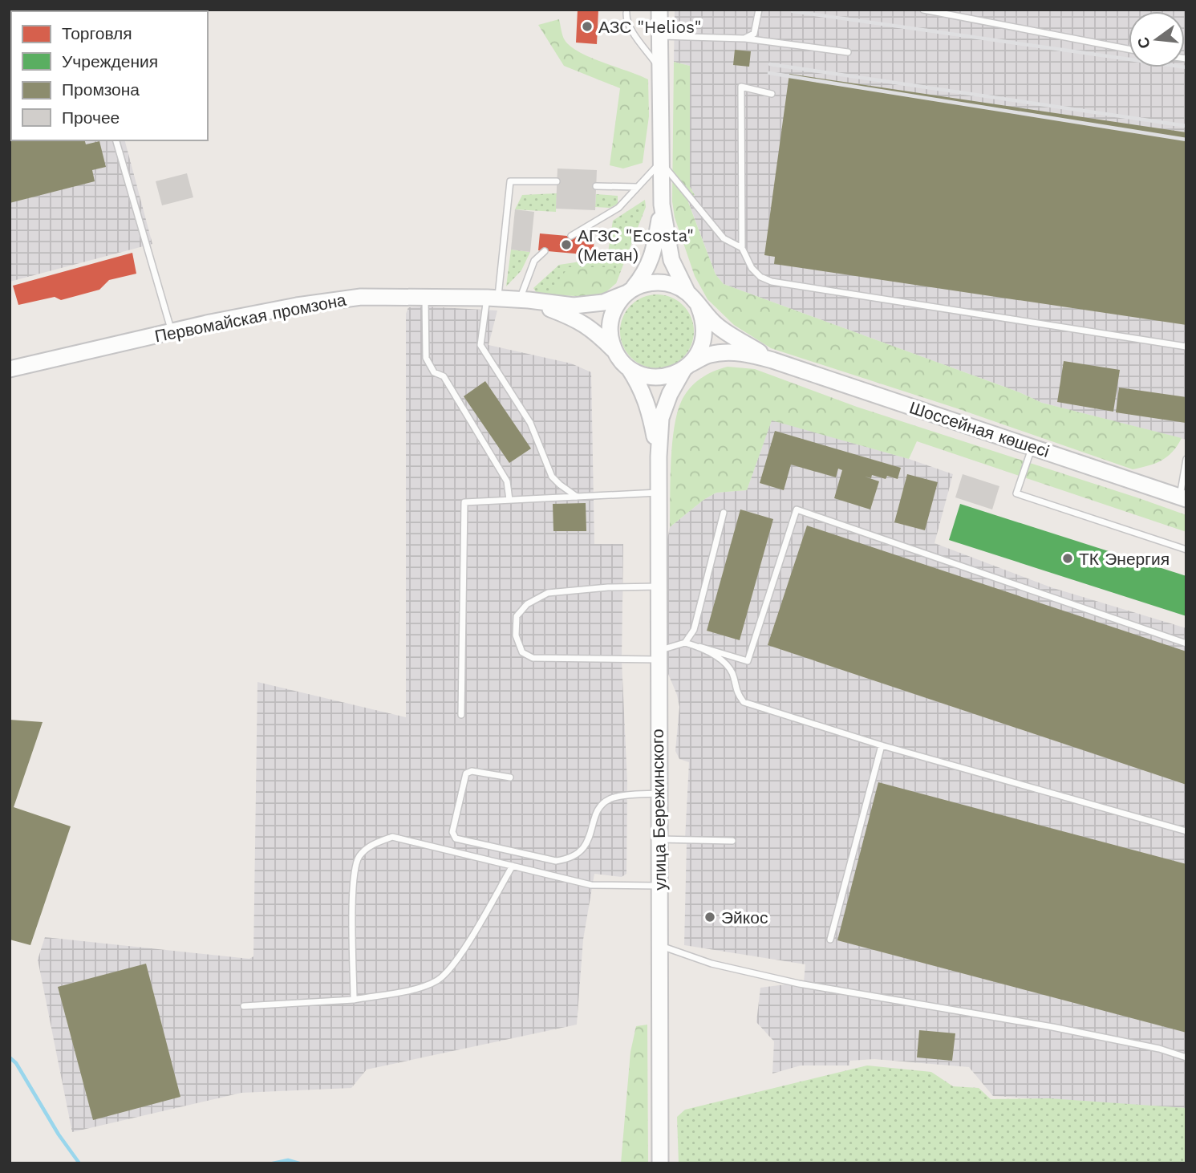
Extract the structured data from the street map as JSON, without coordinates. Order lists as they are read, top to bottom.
{
  "streets": {
    "main road": ["Первомайская промзона", "Шоссейная көшесі", "улица Бережинского"]
  },
  "places": [
    "АЗС \"Helios\"",
    "АГЗС \"Ecosta\" (Метан)",
    "ТК Энергия",
    "Эйкос"
  ],
  "legend": [
    "Торговля",
    "Учреждения",
    "Промзона",
    "Прочее"
  ],
  "north": "left"
}
